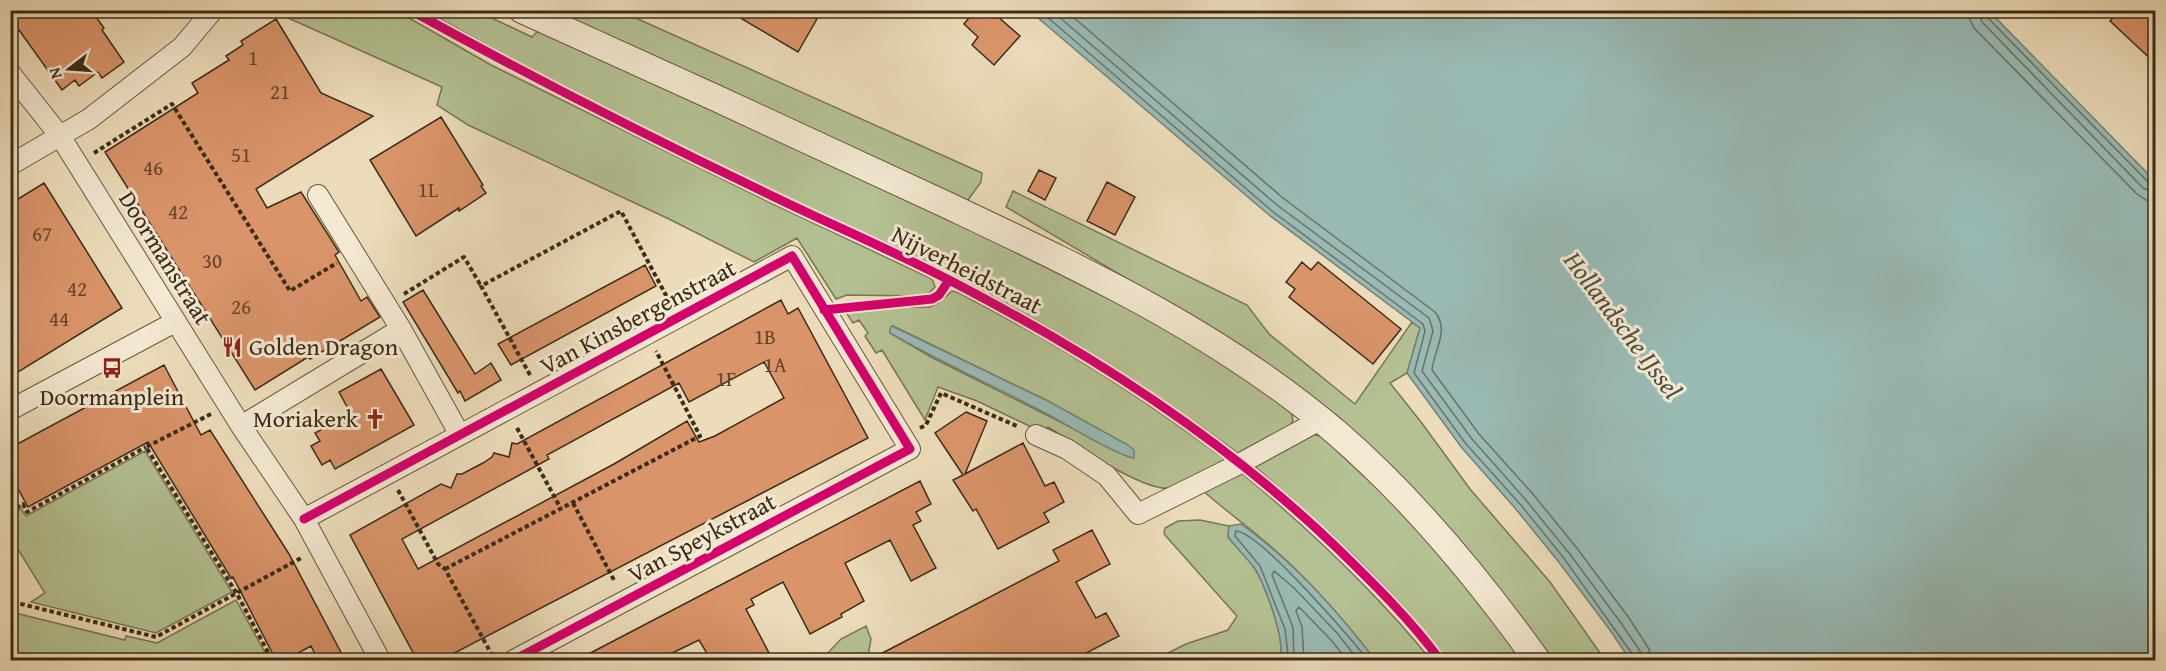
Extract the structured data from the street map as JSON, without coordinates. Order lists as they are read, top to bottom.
{
  "streets": {
    "street": [
      "Doormanstraat",
      "Nijverheidstraat",
      "Van Kinsbergenstraat",
      "Van Speykstraat"
    ]
  },
  "crossings": [
    ["Doormanstraat", "Van Kinsbergenstraat"],
    ["Van Kinsbergenstraat", "Van Speykstraat"]
  ],
  "water": ["Hollandsche IJssel"],
  "places": {
    "restaurant": ["Golden Dragon"],
    "bus stop": ["Doormanplein"],
    "church": ["Moriakerk"]
  },
  "house_numbers": [
    "1",
    "21",
    "51",
    "46",
    "1L",
    "42",
    "67",
    "30",
    "42",
    "26",
    "44",
    "1B",
    "1A",
    "1F"
  ],
  "north": "left"
}
